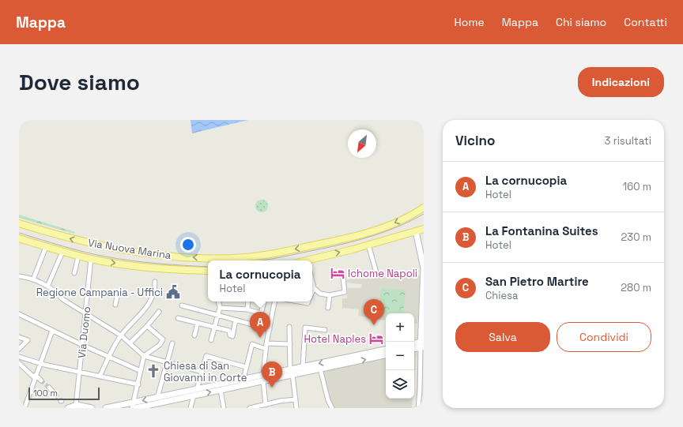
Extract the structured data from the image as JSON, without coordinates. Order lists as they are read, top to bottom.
{
  "streets": {
    "main road": ["Via Nuova Marina"],
    "street": ["Via Duomo"]
  },
  "crossings": [
    ["Via Nuova Marina", "Via Duomo"]
  ],
  "places": {
    "hotel": ["Ichome Napoli", "Hotel Naples"],
    "public building": ["Regione Campania - Uffici"],
    "church": ["Chiesa di San Giovanni in Corte"]
  },
  "scale_bar": "100 m",
  "north": "bottom left",
  "page": {
    "header": "Mappa",
    "nav": [
      "Home",
      "Mappa",
      "Chi siamo",
      "Contatti"
    ],
    "buttons": [
      "Indicazioni",
      ["Salva", "Condividi"]
    ],
    "title": "Dove siamo",
    "heading": ["Vicino", "3 risultati"],
    "list": [
      {
        "mark": "A",
        "name": "La cornucopia",
        "note": "Hotel",
        "value": "160 m"
      },
      {
        "mark": "B",
        "name": "La Fontanina Suites",
        "note": "Hotel",
        "value": "230 m"
      },
      {
        "mark": "C",
        "name": "San Pietro Martire",
        "note": "Chiesa",
        "value": "280 m"
      }
    ],
    "popup": ["La cornucopia", "Hotel"],
    "pins": ["C", "A", "B"],
    "map_buttons": ["+", "−"],
    "scale": "100 m"
  }
}
